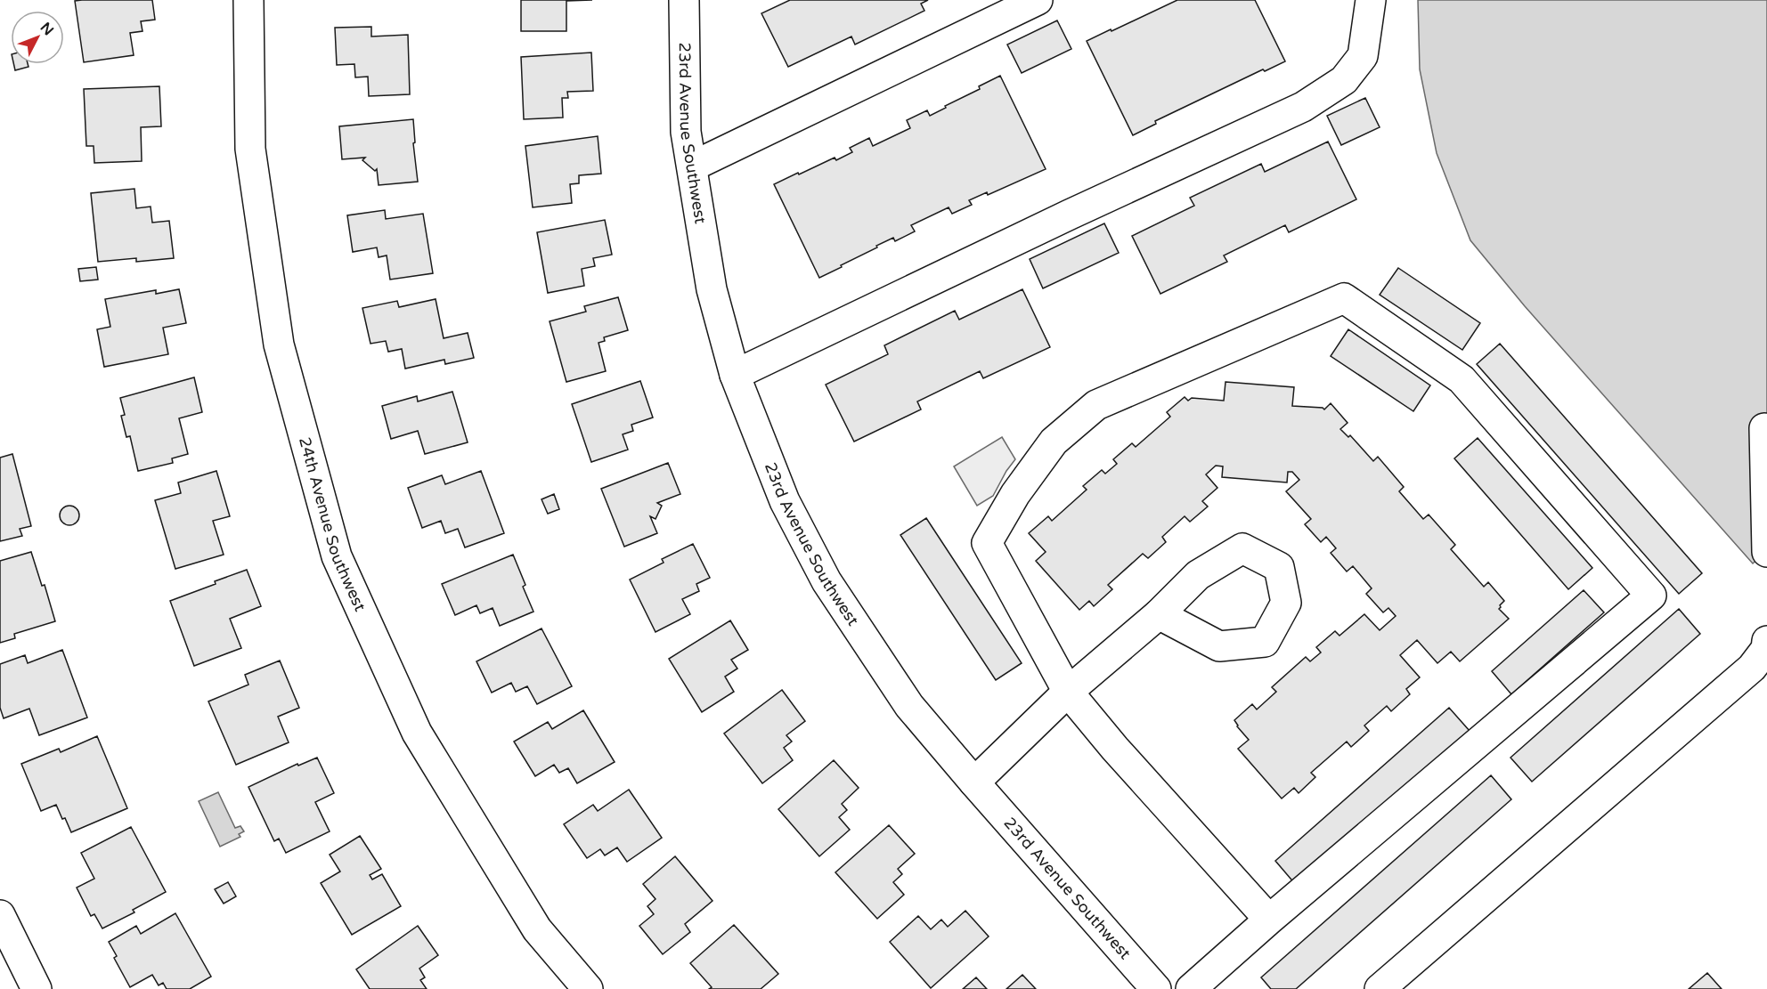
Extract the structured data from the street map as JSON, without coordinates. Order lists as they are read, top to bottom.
{
  "streets": {
    "street": ["23rd Avenue Southwest", "24th Avenue Southwest"]
  },
  "north": "top right"
}
